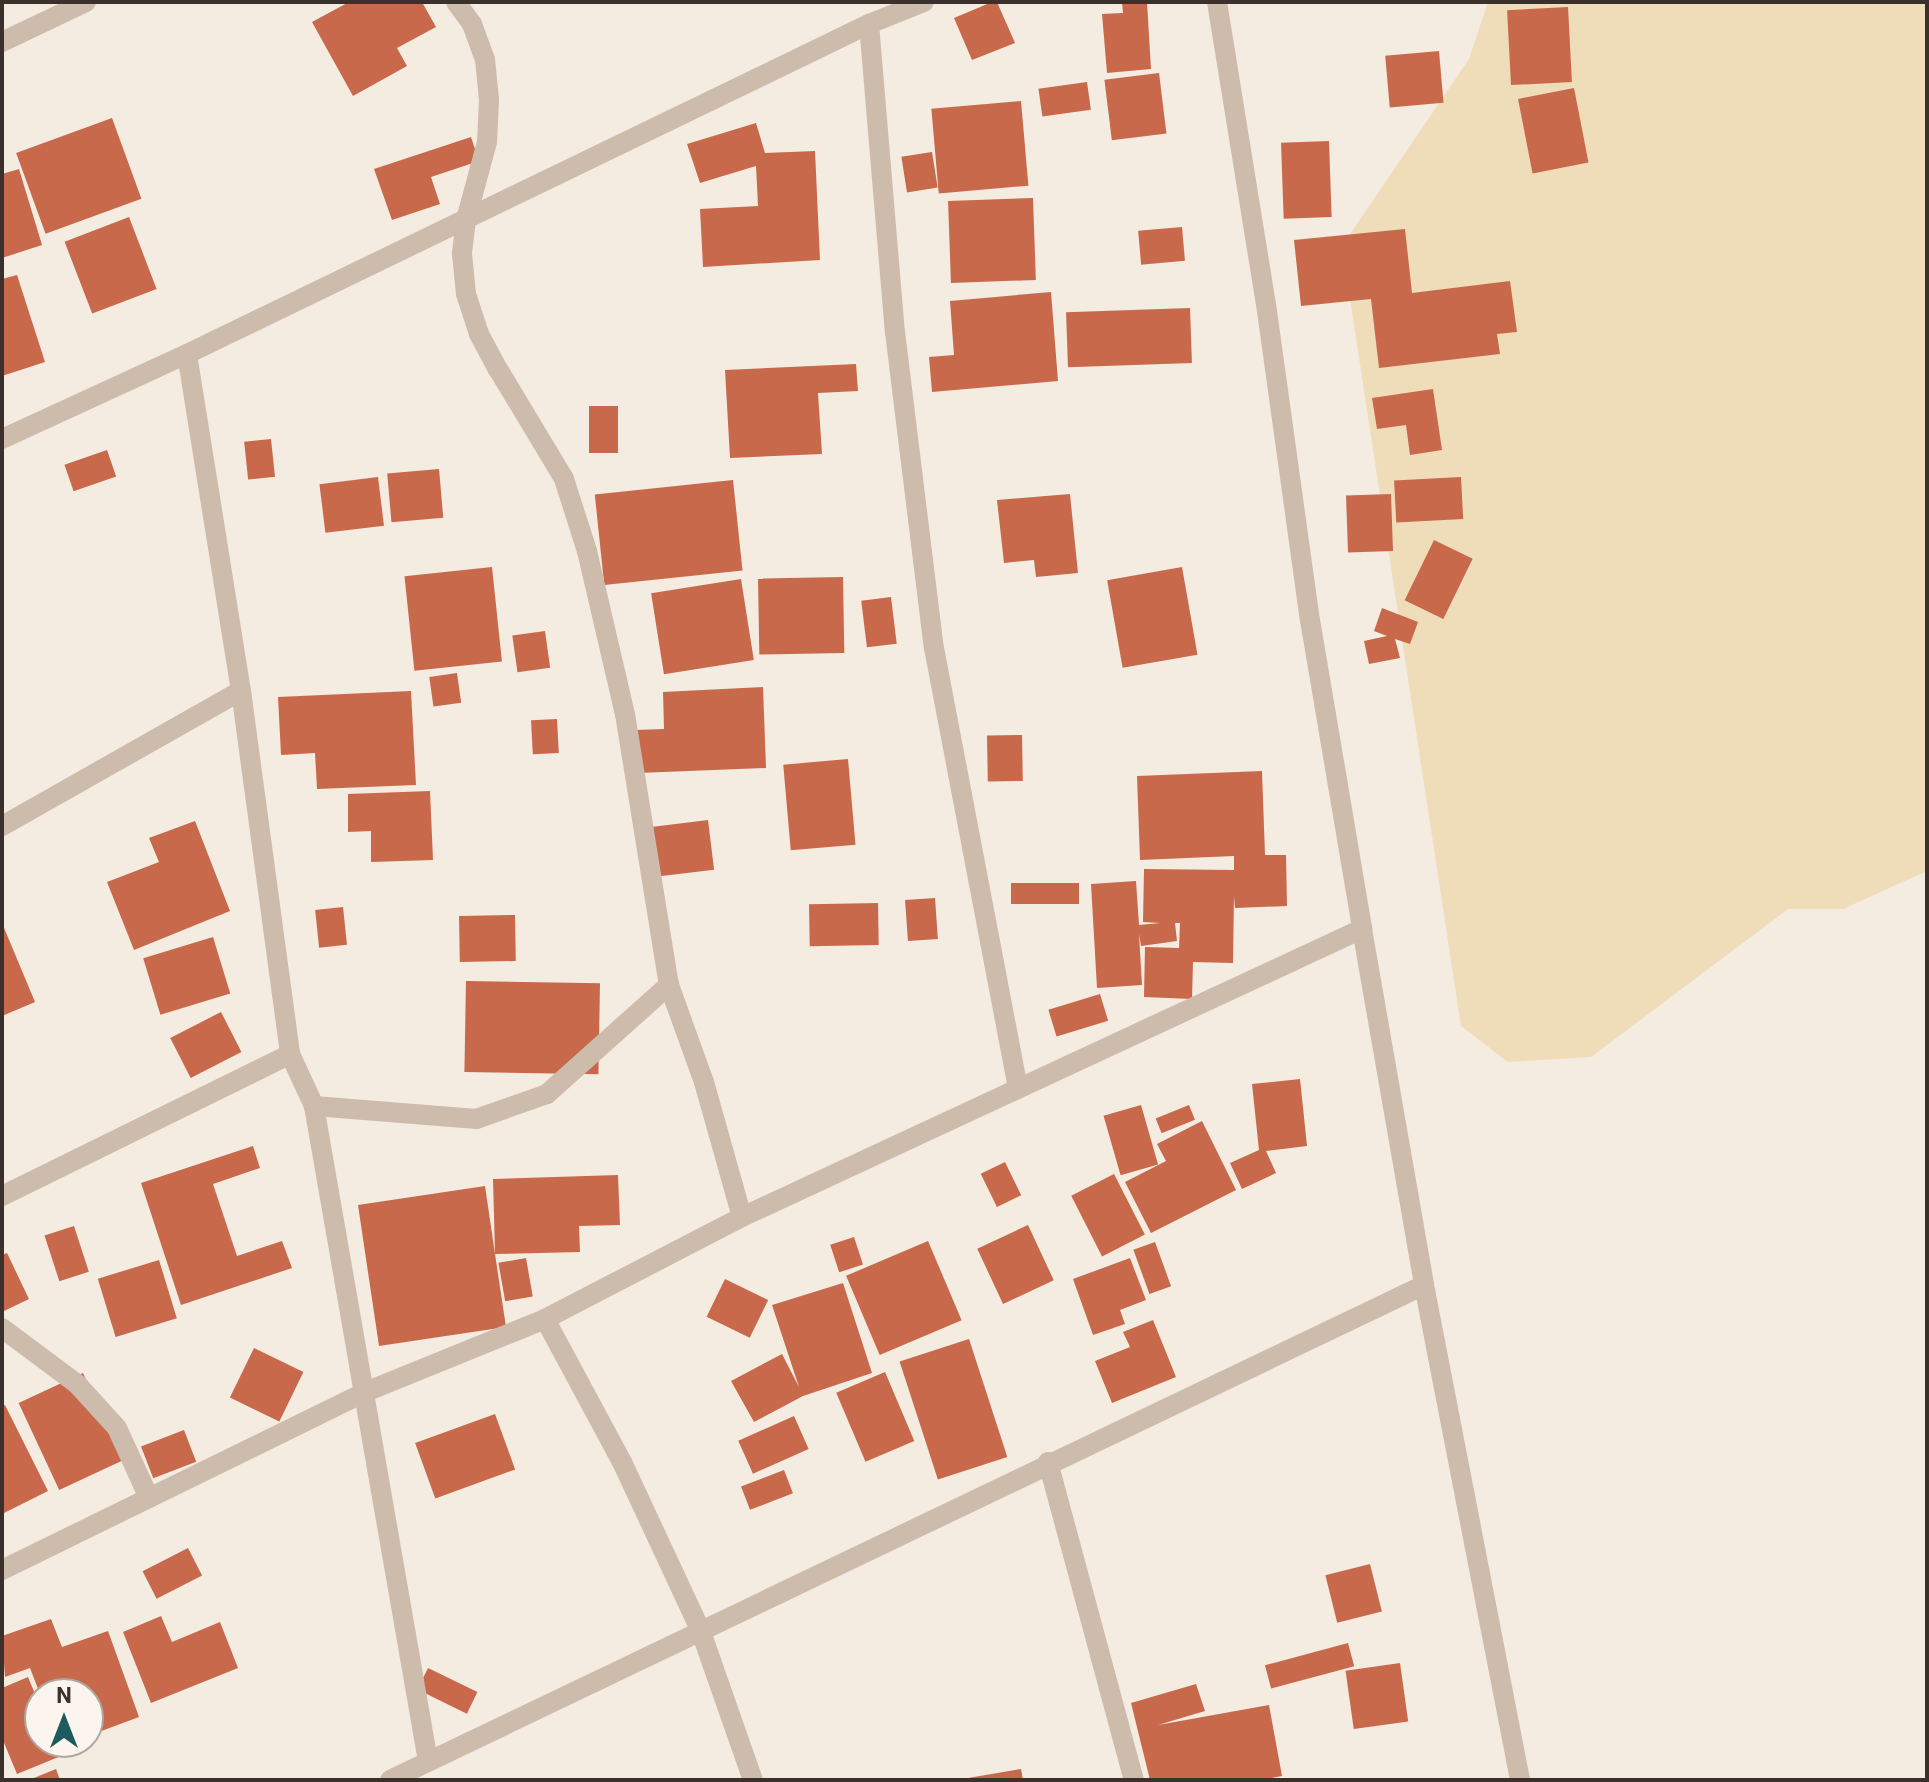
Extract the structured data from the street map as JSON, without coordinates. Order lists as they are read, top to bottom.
{
  "north": "top"
}
